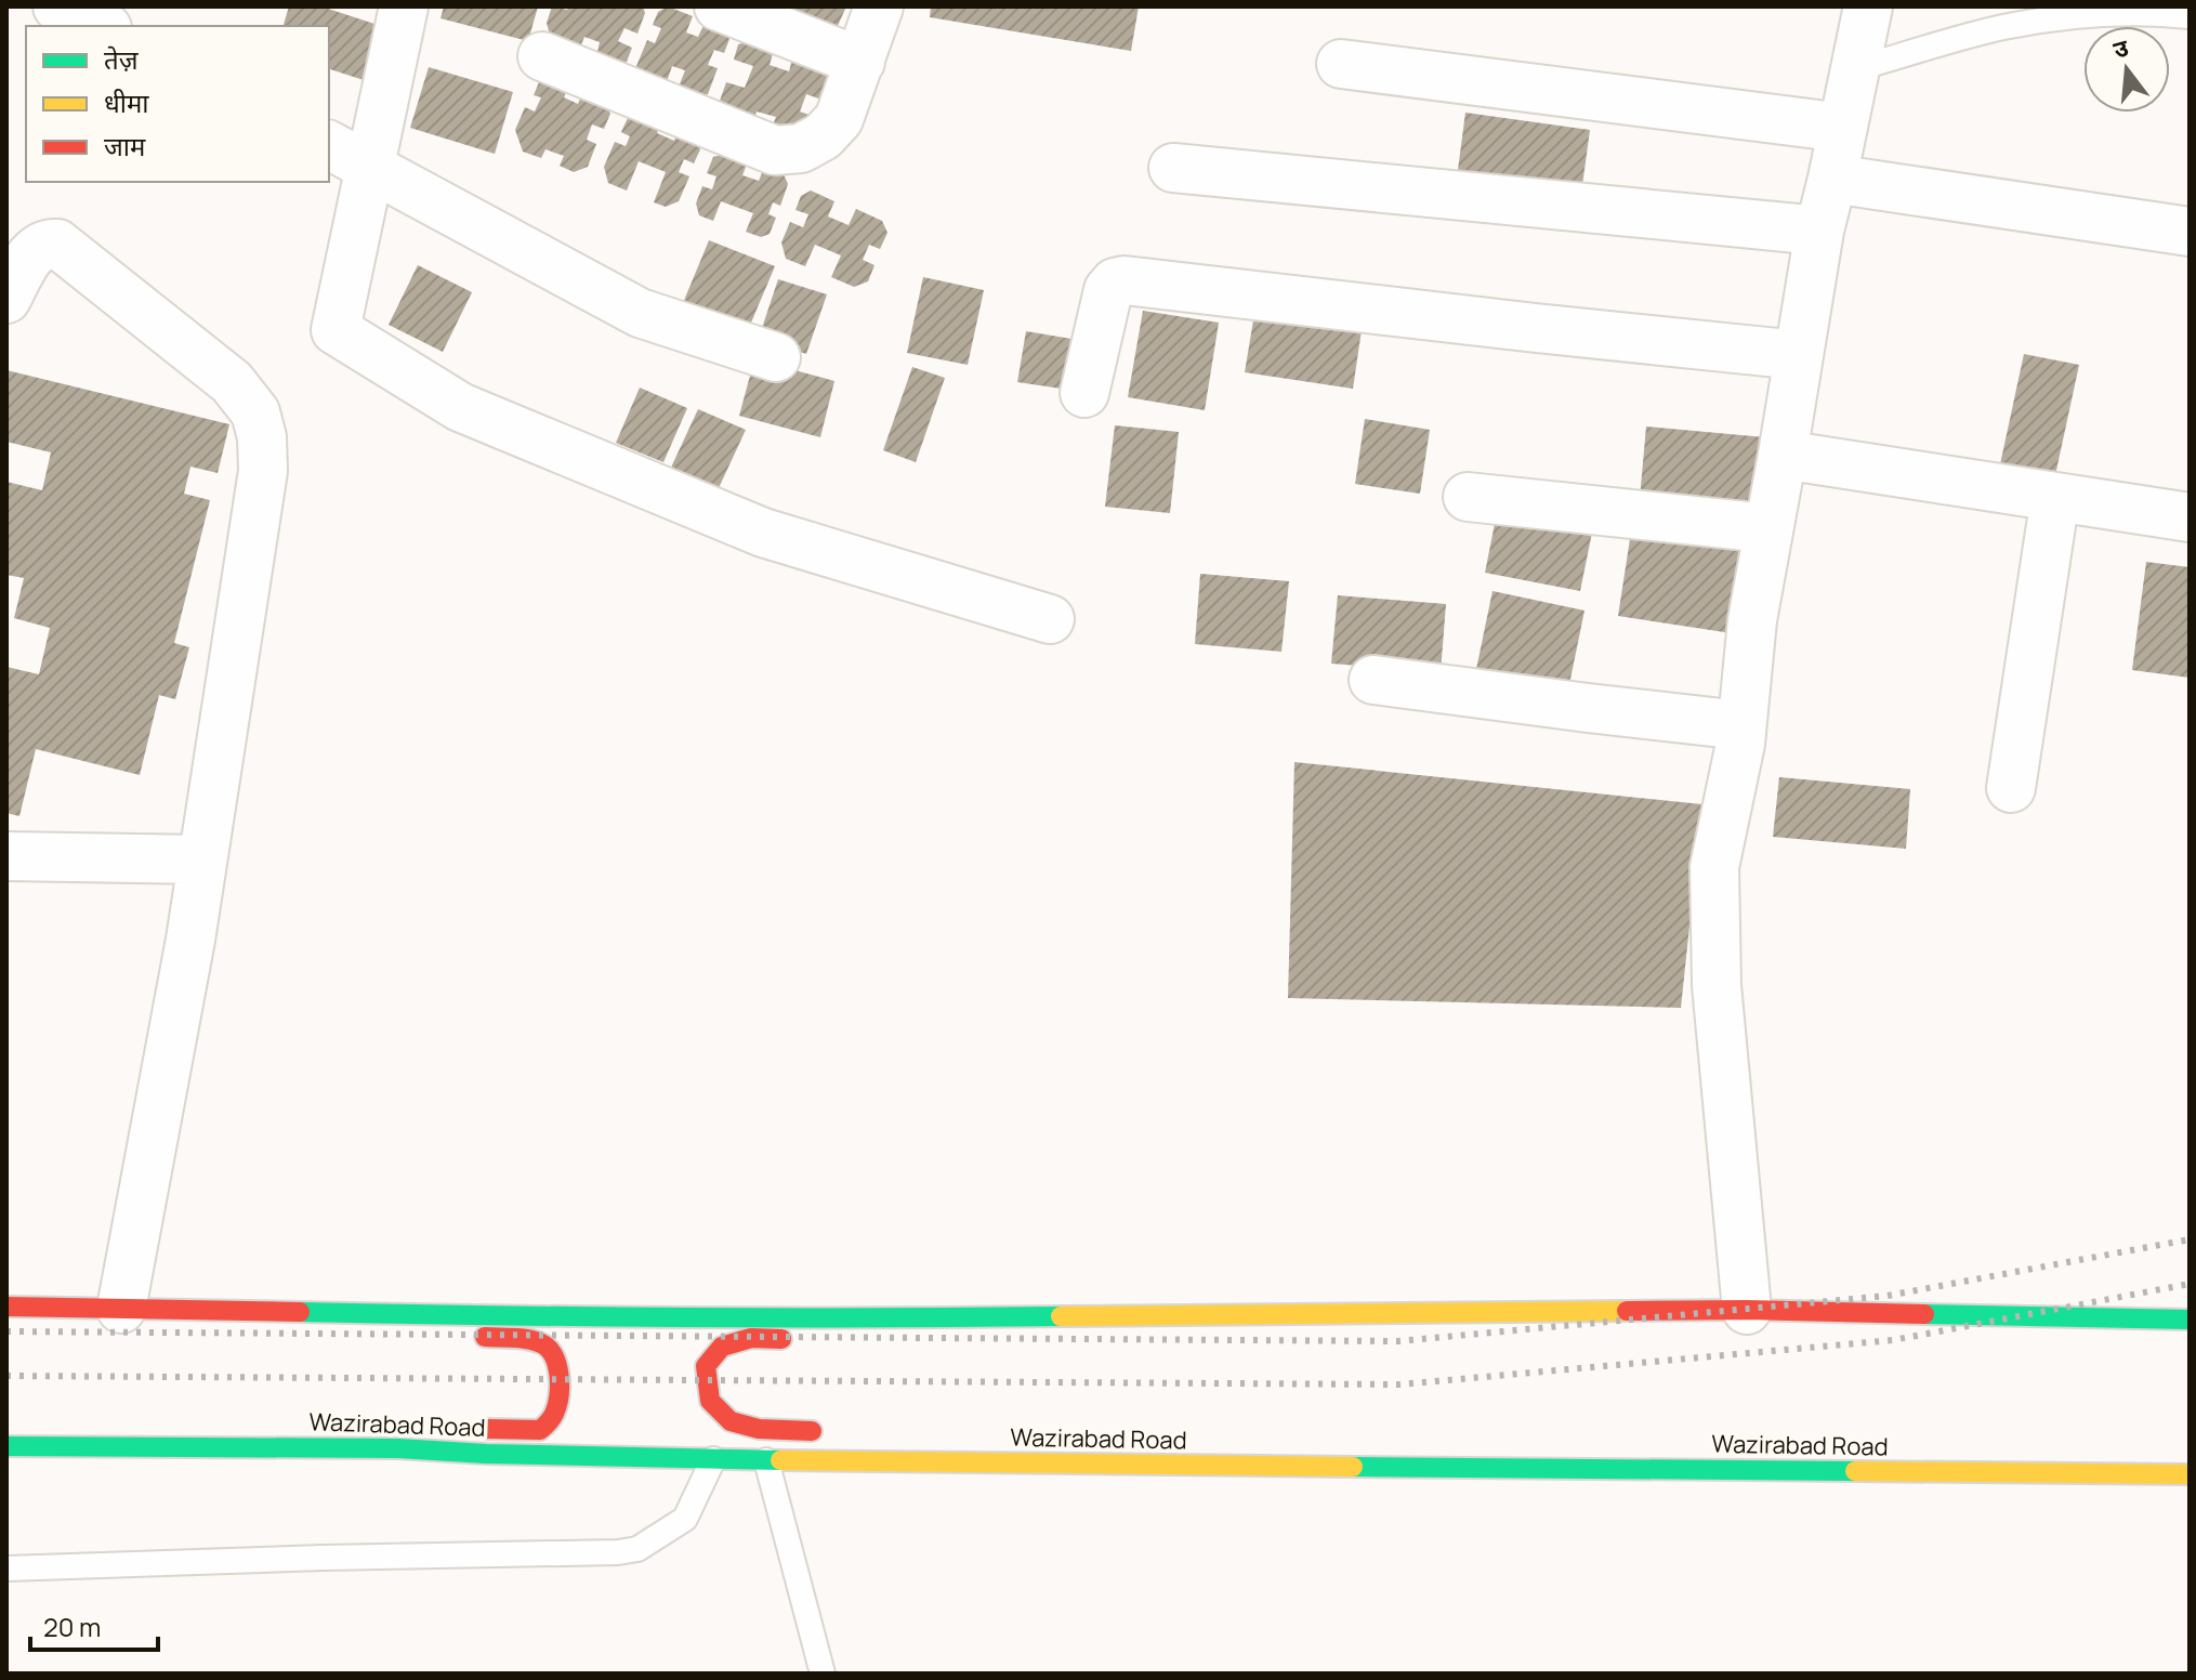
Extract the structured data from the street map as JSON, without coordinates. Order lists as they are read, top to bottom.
{
  "streets": {
    "highway": ["Wazirabad Road"]
  },
  "legend": ["तेज़", "धीमा", "जाम"],
  "scale_bar": "20 m",
  "north": "top"
}
